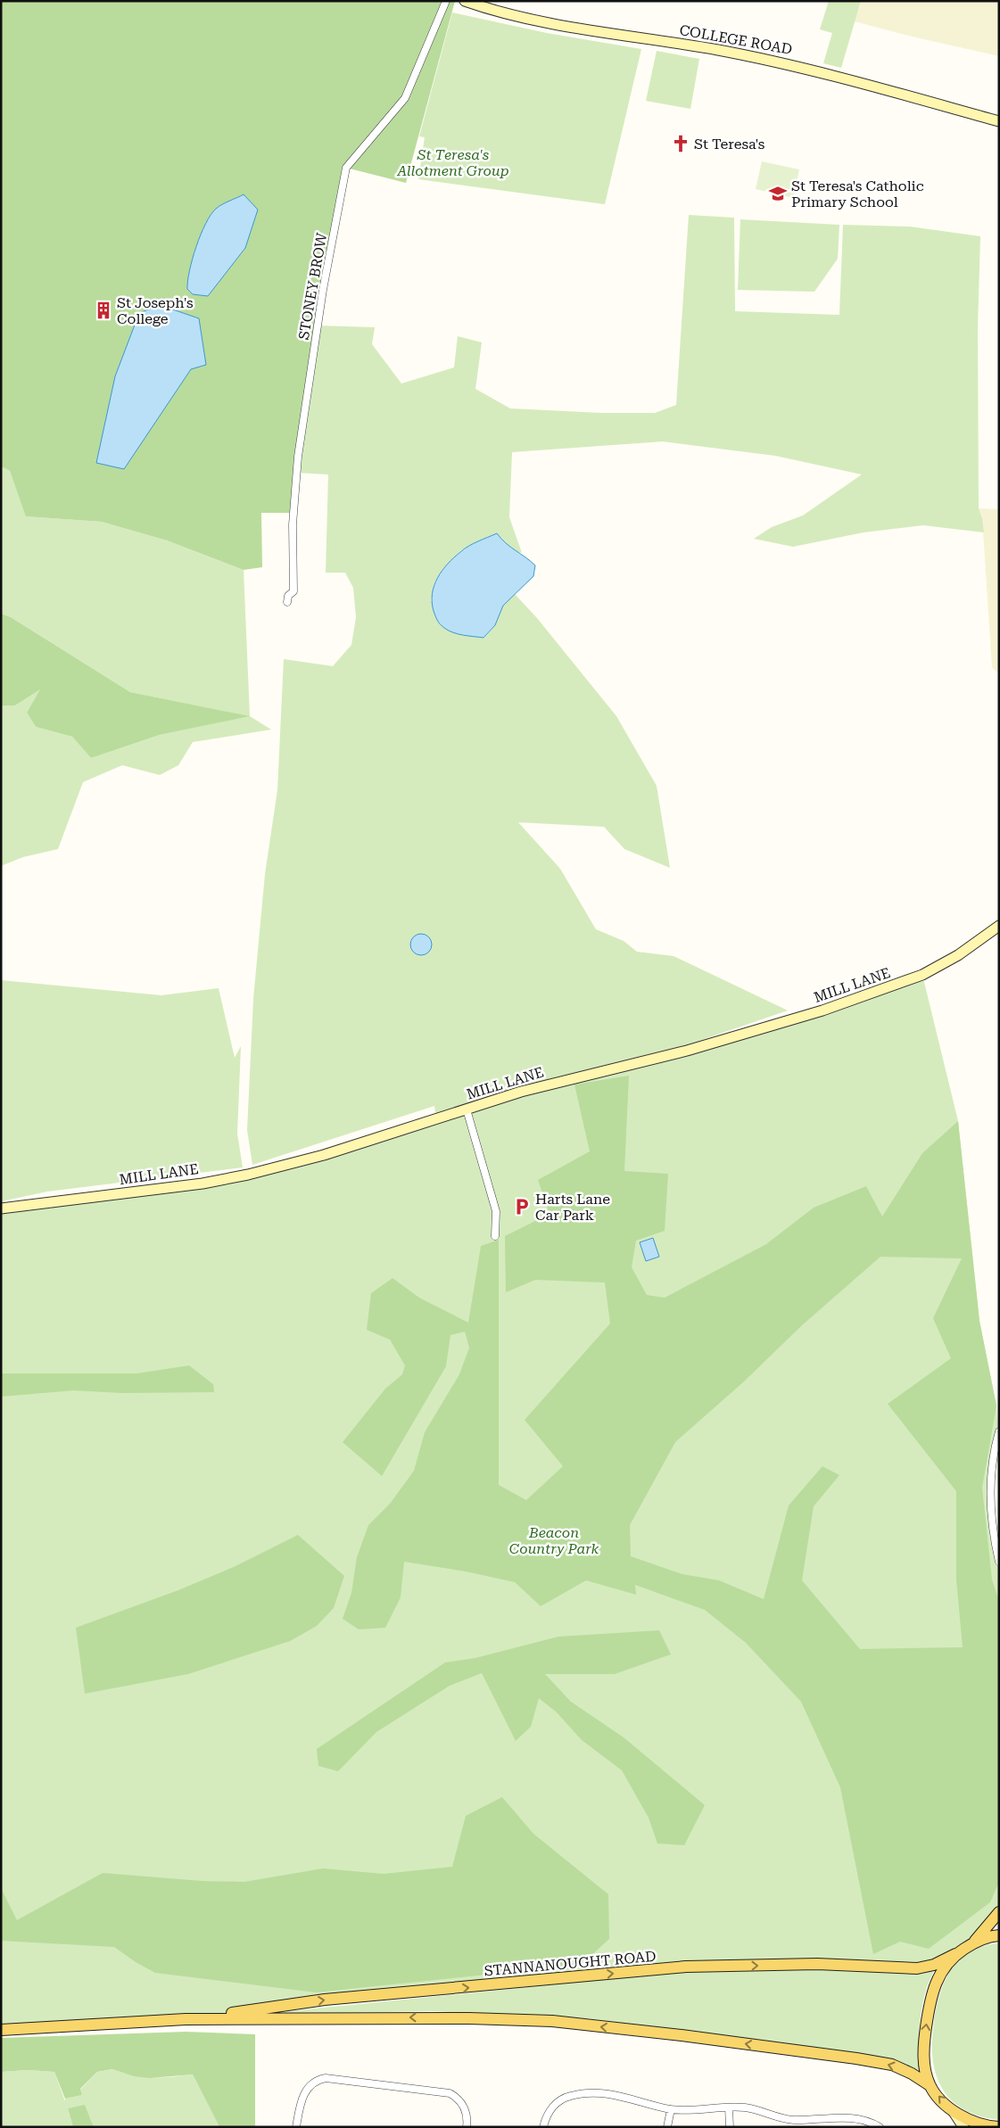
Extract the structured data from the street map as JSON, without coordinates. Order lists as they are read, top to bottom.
{
  "streets": {
    "main road": ["STANNANOUGHT ROAD"],
    "street": ["COLLEGE ROAD", "STONEY BROW", "MILL LANE"]
  },
  "parks": ["St Teresa's Allotment Group", "Beacon Country Park"],
  "places": {
    "church": ["St Teresa's"],
    "school or university": ["St Teresa's Catholic Primary School"],
    "building": ["St Joseph's College"],
    "parking": ["Harts Lane Car Park"]
  }
}
